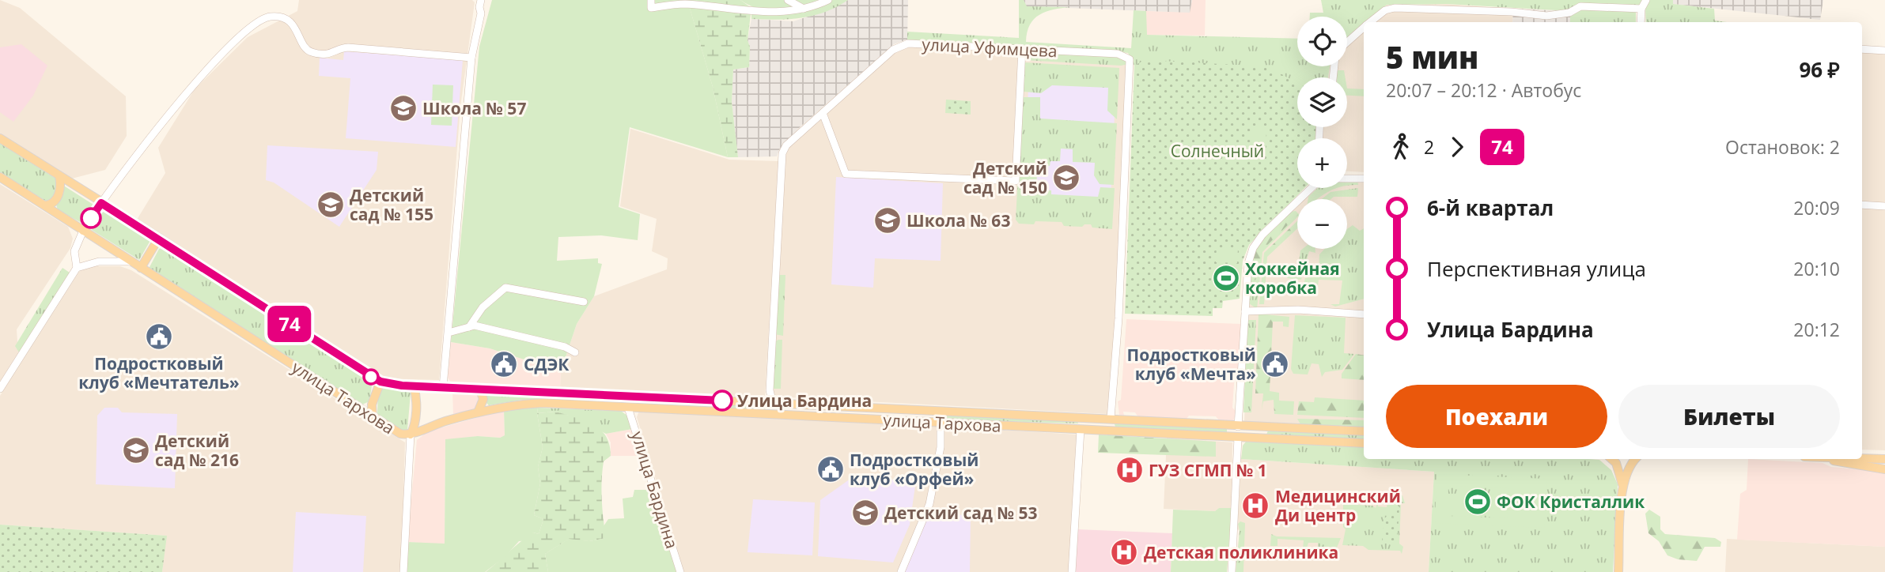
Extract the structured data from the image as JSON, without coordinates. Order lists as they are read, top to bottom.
{
  "streets": {
    "main road": ["улица Тархова"],
    "street": ["улица Уфимцева", "улица Бардина"]
  },
  "crossings": [
    ["улица Уфимцева", "улица Тархова"],
    ["улица Тархова", "улица Бардина"]
  ],
  "parks": ["Солнечный"],
  "places": {
    "school or university": [
      "Школа № 57",
      "Детский сад № 150",
      "Детский сад № 155",
      "Школа № 63",
      "Детский сад № 216",
      "Детский сад № 53"
    ],
    "sports": ["Хоккейная коробка", "ФОК Кристаллик"],
    "public building": [
      "Подростковый клуб «Мечтатель»",
      "СДЭК",
      "Подростковый клуб «Мечта»",
      "Подростковый клуб «Орфей»"
    ],
    "other": ["Улица Бардина"],
    "hospital": ["ГУЗ СГМП № 1", "Медицинский Ди центр", "Детская поликлиника"]
  },
  "lines": ["bus line 74"],
  "page": {
    "on_map": "74",
    "map_buttons": ["+", "−"],
    "heading": ["5 мин", "20:07 – 20:12 · Автобус", "96 ₽"],
    "legs": ["2", "74", "Остановок: 2"],
    "list": [
      {
        "name": "6-й квартал",
        "value": "20:09"
      },
      {
        "name": "Перспективная улица",
        "value": "20:10"
      },
      {
        "name": "Улица Бардина",
        "value": "20:12"
      }
    ],
    "buttons": ["Поехали", "Билеты"]
  }
}
